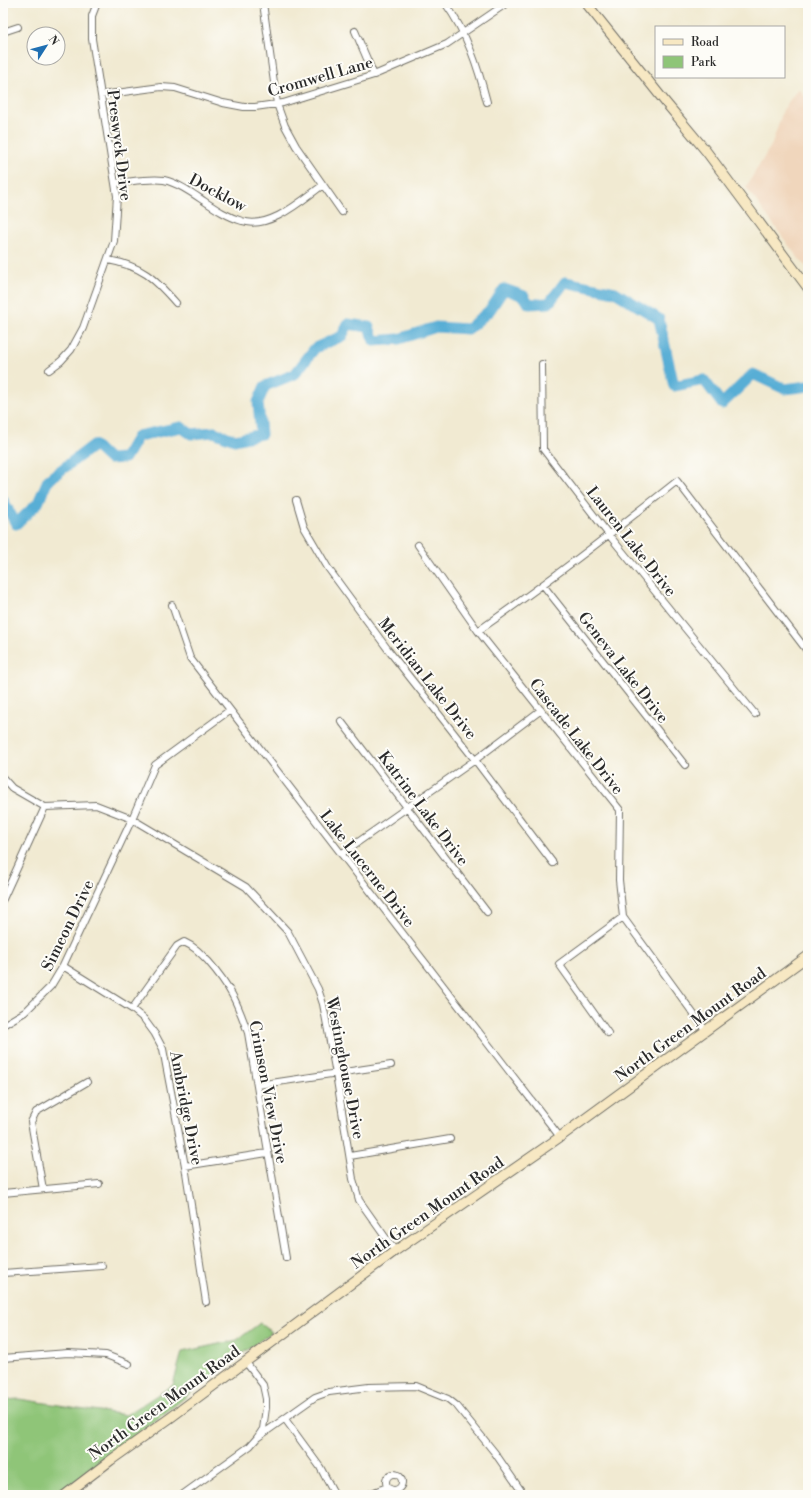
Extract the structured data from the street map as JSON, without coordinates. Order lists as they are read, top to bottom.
{
  "streets": {
    "street": [
      "Cromwell Lane",
      "Preswyck Drive",
      "Docklow",
      "Lauren Lake Drive",
      "Geneva Lake Drive",
      "Meridian Lake Drive",
      "Cascade Lake Drive",
      "Katrine Lake Drive",
      "Lake Lucerne Drive",
      "Simeon Drive",
      "North Green Mount Road",
      "Westinghouse Drive",
      "Crimson View Drive",
      "Ambridge Drive"
    ]
  },
  "crossings": [
    ["Cromwell Lane", "Preswyck Drive"],
    ["Preswyck Drive", "Docklow"],
    ["Cascade Lake Drive", "North Green Mount Road"],
    ["Lake Lucerne Drive", "Simeon Drive"],
    ["Lake Lucerne Drive", "North Green Mount Road"],
    ["Simeon Drive", "Westinghouse Drive"],
    ["Simeon Drive", "Ambridge Drive"],
    ["North Green Mount Road", "Westinghouse Drive"],
    ["Crimson View Drive", "Ambridge Drive"]
  ],
  "legend": ["Road", "Park"],
  "north": "top right"
}
